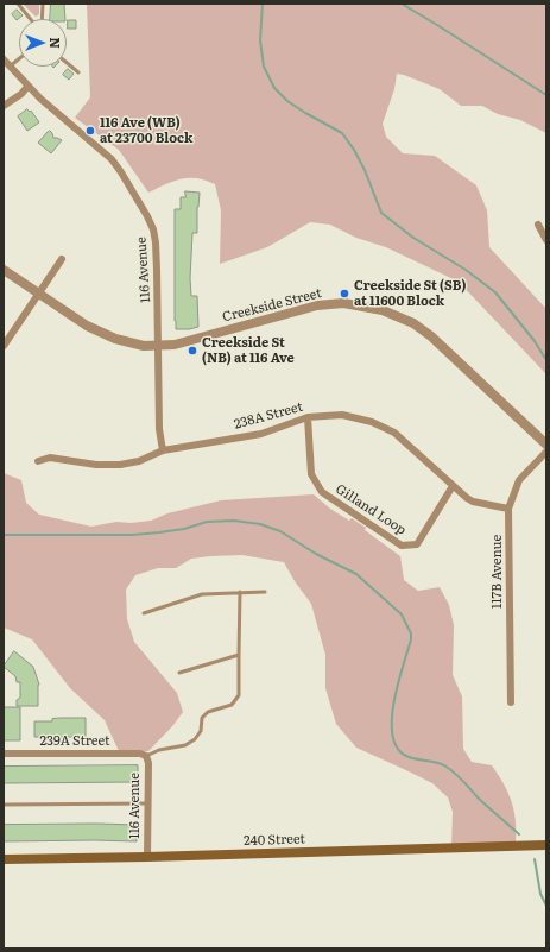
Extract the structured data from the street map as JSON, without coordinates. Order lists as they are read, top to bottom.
{
  "streets": {
    "main road": ["240 Street"],
    "street": [
      "116 Avenue",
      "Creekside Street",
      "238A Street",
      "Gilland Loop",
      "117B Avenue",
      "239A Street"
    ]
  },
  "crossings": [
    ["116 Avenue", "Creekside Street"],
    ["116 Avenue", "238A Street"],
    ["116 Avenue", "239A Street"],
    ["116 Avenue", "240 Street"],
    ["238A Street", "Gilland Loop"],
    ["238A Street", "117B Avenue"]
  ],
  "places": ["116 Ave (WB) at 23700 Block", "Creekside St (SB) at 11600 Block", "Creekside St (NB) at 116 Ave"],
  "north": "right"
}
